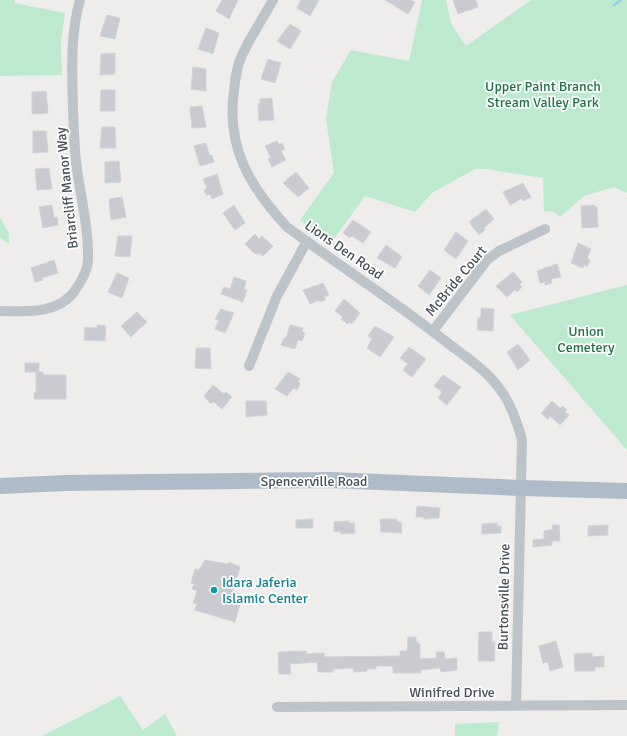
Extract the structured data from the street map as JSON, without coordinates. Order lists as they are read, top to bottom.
{
  "streets": {
    "main road": ["Spencerville Road"],
    "street": [
      "Briarcliff Manor Way",
      "Lions Den Road",
      "McBride Court",
      "Burtonsville Drive",
      "Winifred Drive"
    ]
  },
  "crossings": [
    ["Lions Den Road", "McBride Court"],
    ["Lions Den Road", "Spencerville Road"],
    ["Lions Den Road", "Burtonsville Drive"],
    ["Spencerville Road", "Burtonsville Drive"],
    ["Burtonsville Drive", "Winifred Drive"]
  ],
  "parks": ["Upper Paint Branch Stream Valley Park", "Union Cemetery"],
  "places": ["Idara Jaferia Islamic Center"]
}
